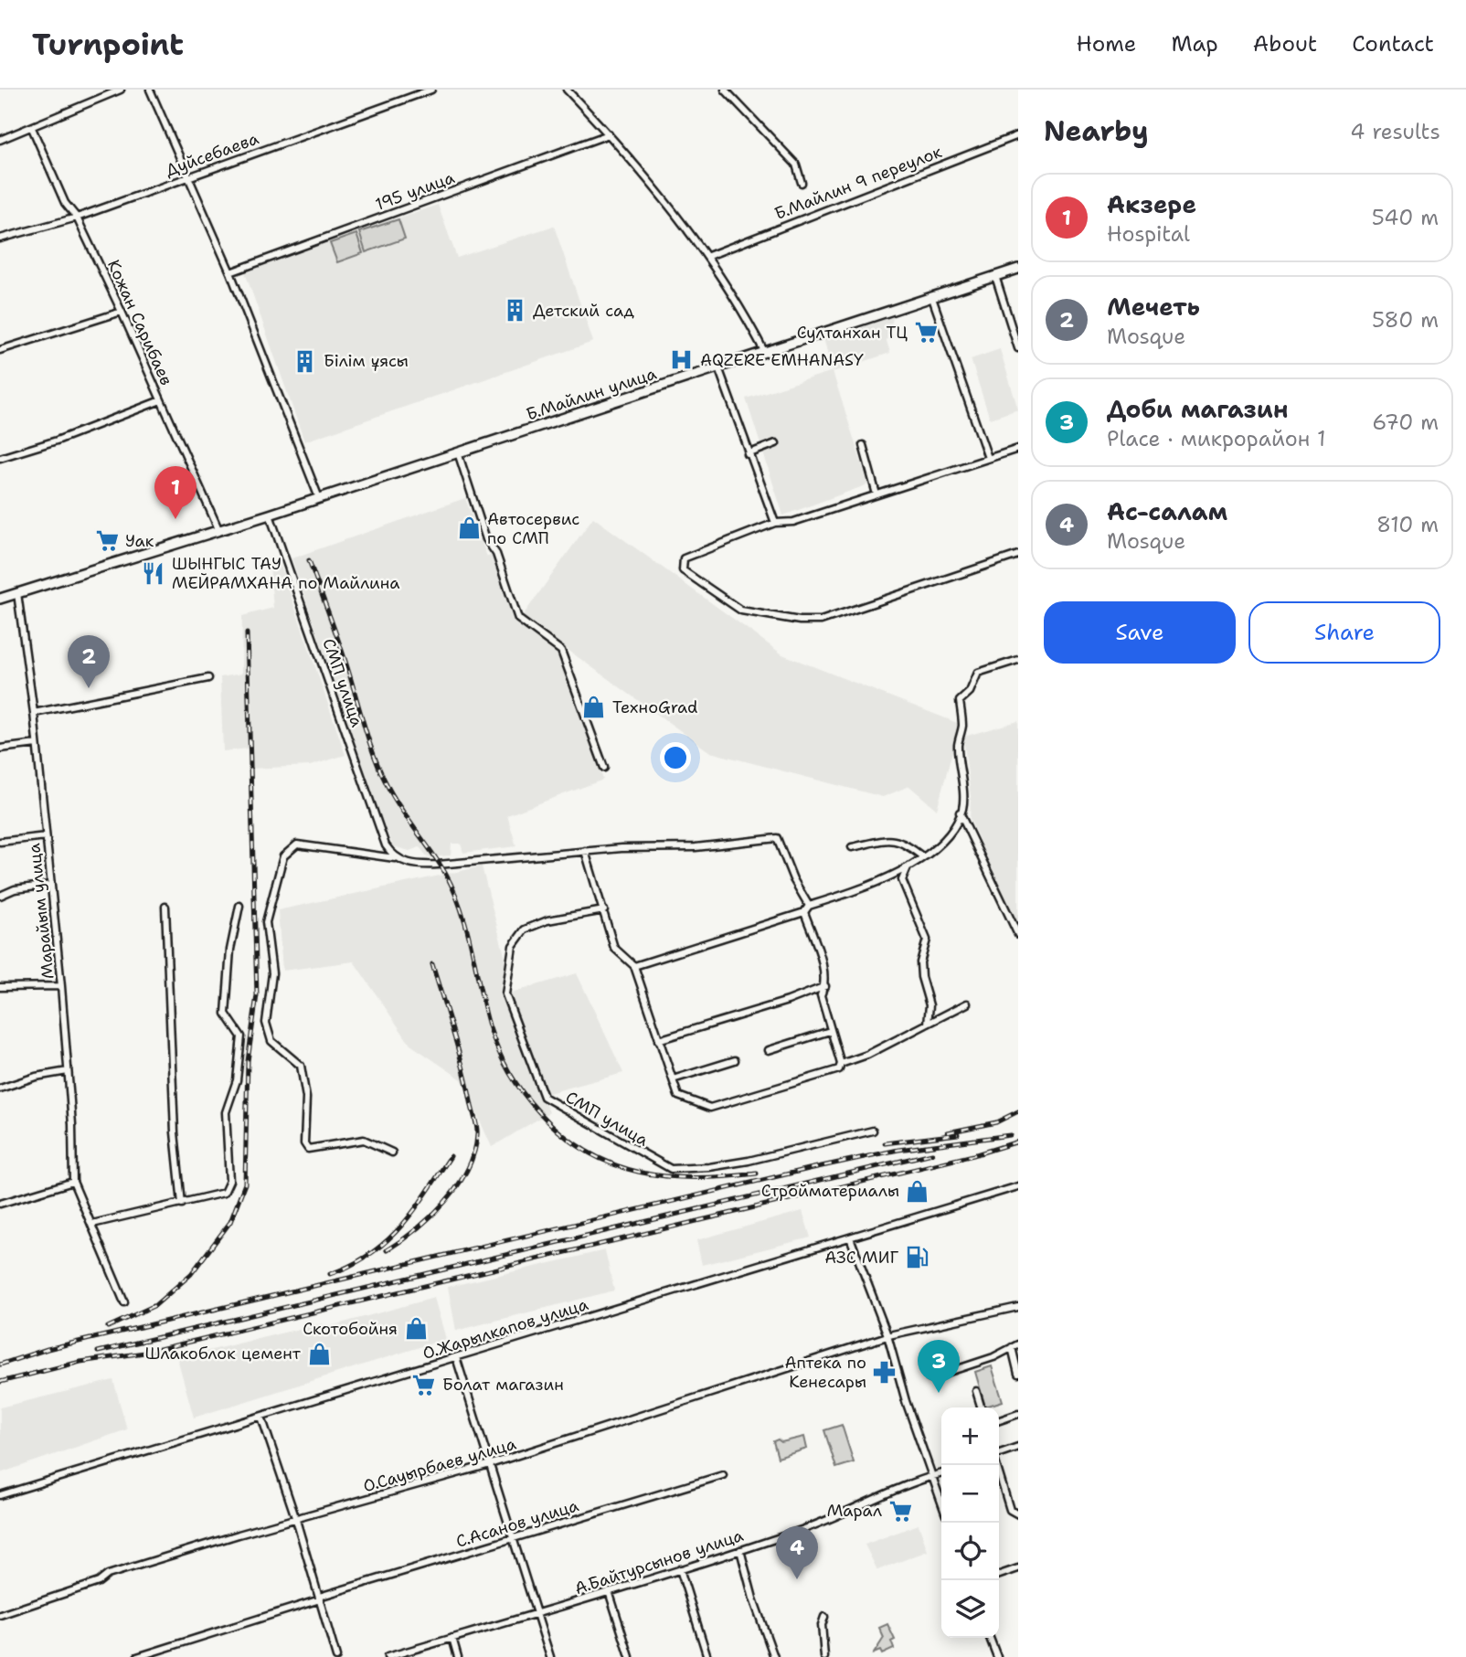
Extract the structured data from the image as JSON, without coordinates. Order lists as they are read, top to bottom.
{
  "streets": {
    "street": [
      "Дуйсебаева",
      "Б.Майлин 9 переулок",
      "195 улица",
      "Кожан Сарибаев",
      "Б.Майлин улица",
      "СМП улица",
      "Марайым улица",
      "О.Жарылкапов улица",
      "О.Сауырбаев улица",
      "С.Асанов улица",
      "А.Байтурсынов улица"
    ]
  },
  "crossings": [
    ["Дуйсебаева", "Кожан Сарибаев"],
    ["Кожан Сарибаев", "Б.Майлин улица"],
    ["Б.Майлин улица", "СМП улица"],
    ["Б.Майлин улица", "Марайым улица"]
  ],
  "places": {
    "building": ["Детский сад", "Білім ұясы"],
    "supermarket": [
      "Султанхан ТЦ",
      "Уак",
      "Болат магазин",
      "Марал"
    ],
    "hospital": ["AQZERE EMHANASY"],
    "shop": [
      "Автосервис по СМП",
      "ТехноGrad",
      "Стройматериалы",
      "Скотобойня",
      "Шлакоблок цемент"
    ],
    "restaurant": ["ШЫНГЫС ТАУ МЕЙРАМХАНА по Майлина"],
    "fuel station": ["АЗС МИГ"],
    "pharmacy": ["Аптека по Кенесары"]
  },
  "page": {
    "header": "Turnpoint",
    "nav": [
      "Home",
      "Map",
      "About",
      "Contact"
    ],
    "heading": ["Nearby", "4 results"],
    "list": [
      {
        "mark": "1",
        "name": "Акзере",
        "note": "Hospital",
        "value": "540 m"
      },
      {
        "mark": "2",
        "name": "Мечеть",
        "note": "Mosque",
        "value": "580 m"
      },
      {
        "mark": "3",
        "name": "Доби магазин",
        "note": "Place · микрорайон 1",
        "value": "670 m"
      },
      {
        "mark": "4",
        "name": "Ас-салам",
        "note": "Mosque",
        "value": "810 m"
      }
    ],
    "pins": [
      "1",
      "2",
      "3",
      "4"
    ],
    "buttons": ["Save", "Share"],
    "map_buttons": ["+", "−"]
  }
}
